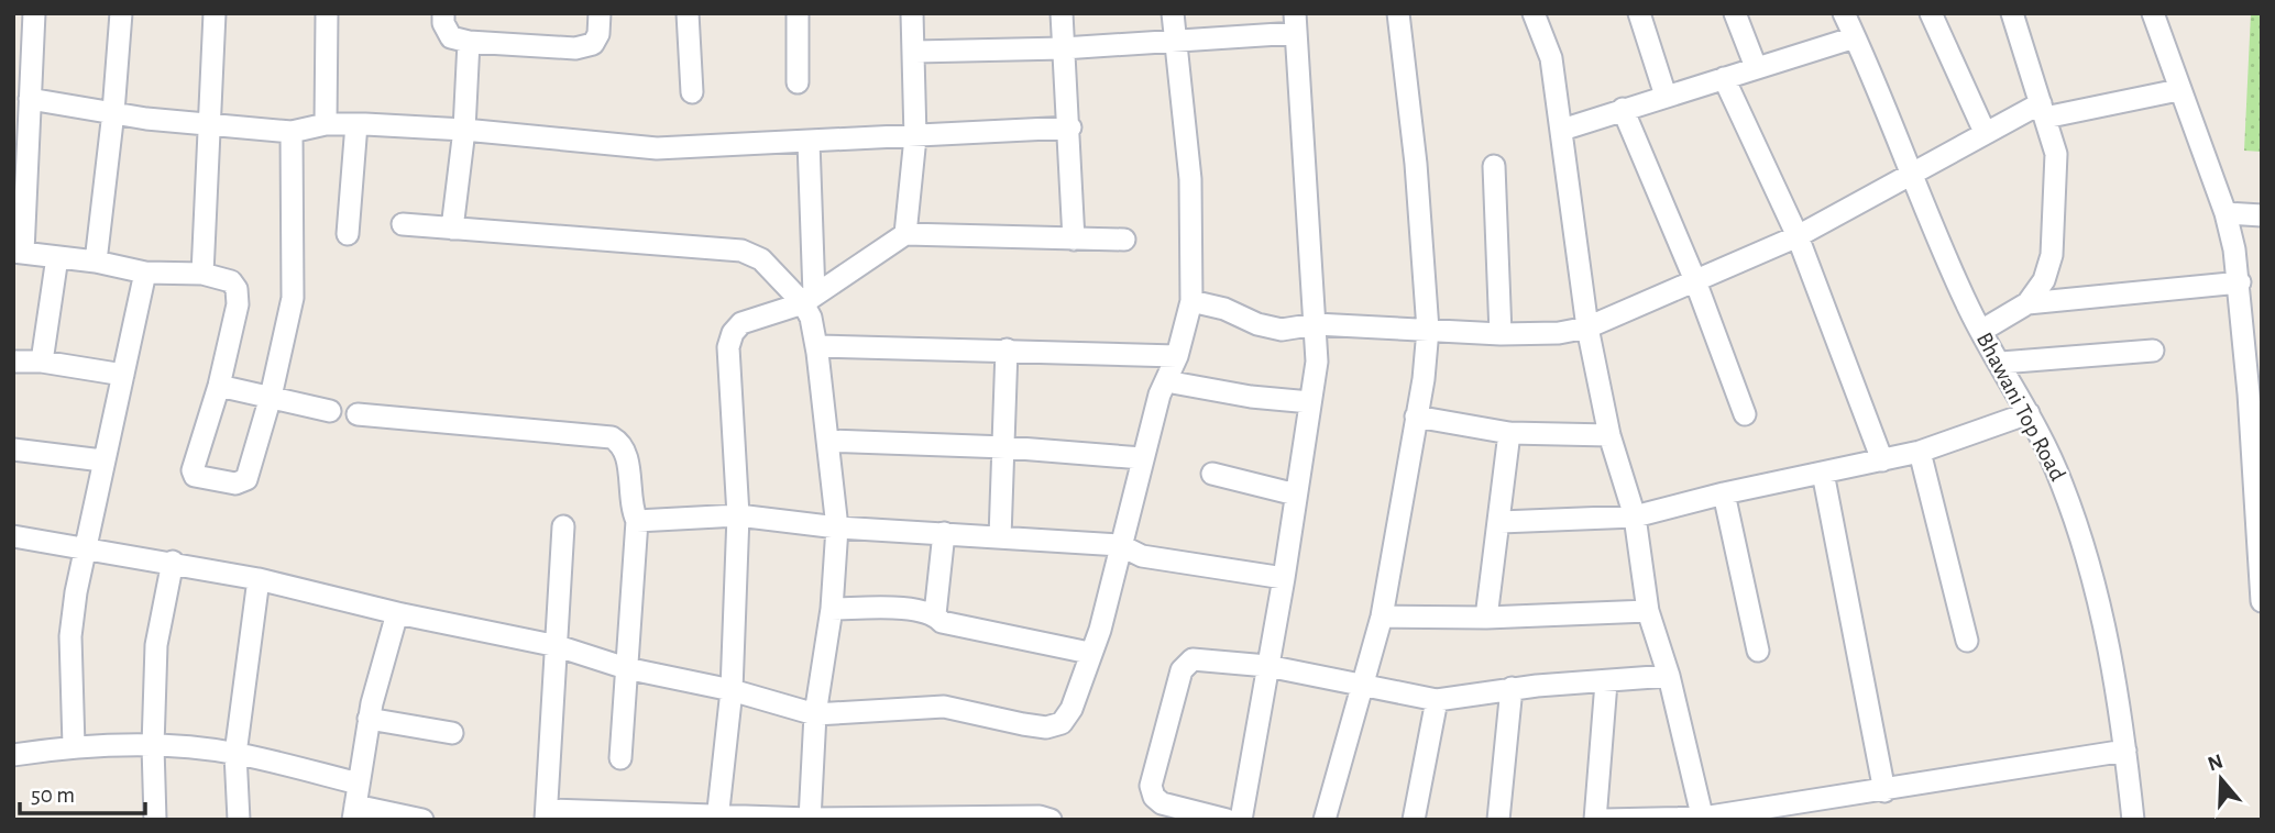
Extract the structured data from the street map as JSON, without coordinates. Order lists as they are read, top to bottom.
{
  "streets": {
    "street": ["Bhawani Top Road"]
  },
  "scale_bar": "50 m",
  "north": "top"
}
